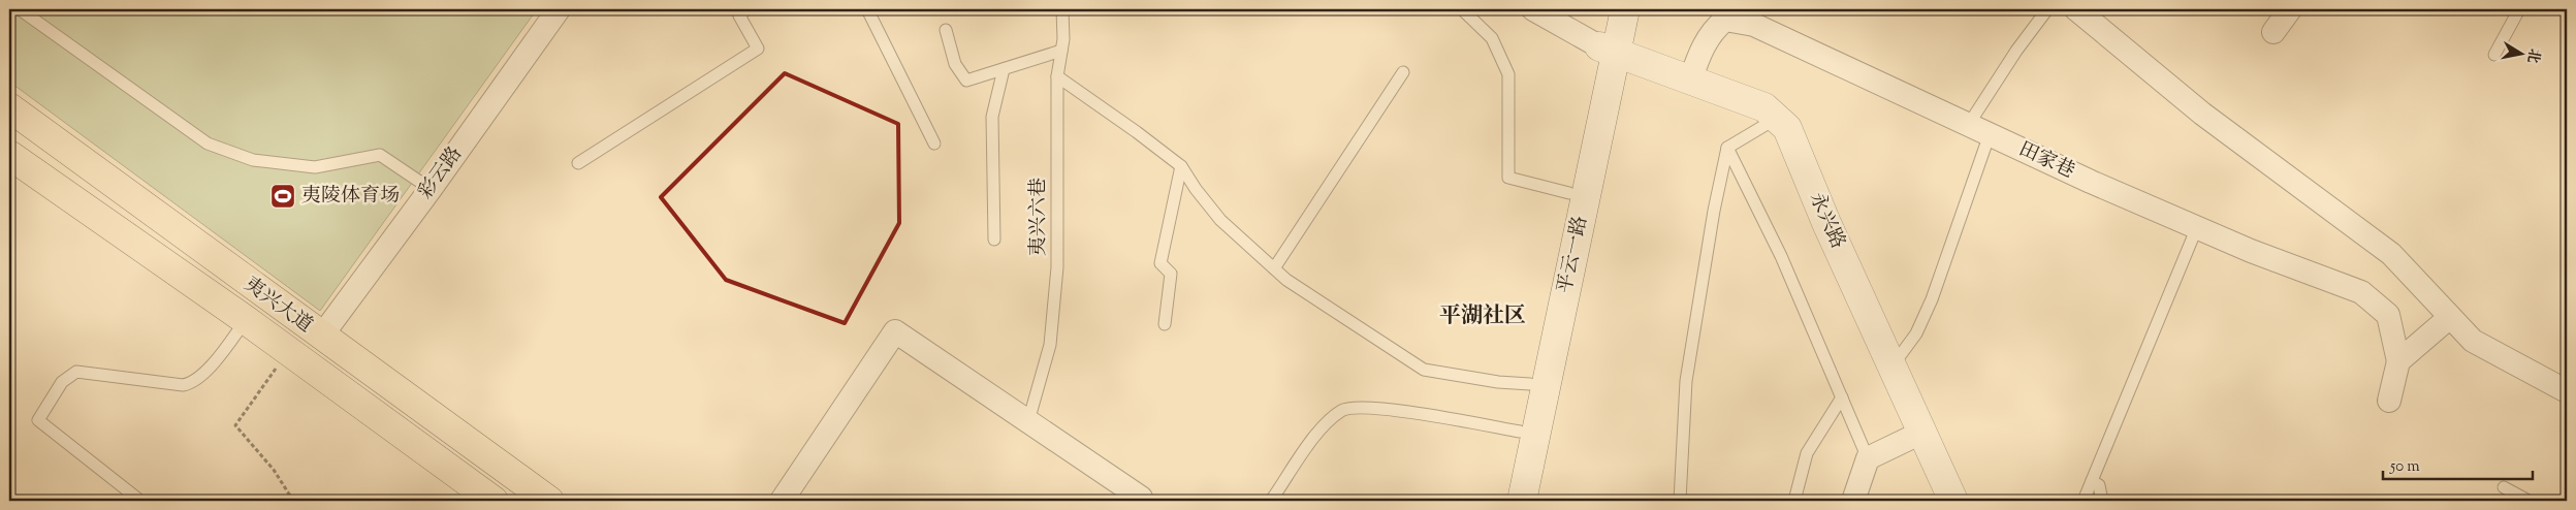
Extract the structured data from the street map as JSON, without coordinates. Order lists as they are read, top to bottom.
{
  "streets": {
    "main road": ["永兴路", "平云一路", "夷兴大道"],
    "street": ["田家巷", "彩云路"],
    "lane": ["夷兴六巷"]
  },
  "crossings": [
    ["田家巷", "永兴路"],
    ["彩云路", "夷兴大道"],
    ["永兴路", "平云一路"]
  ],
  "districts": ["平湖社区"],
  "places": {
    "sports": ["夷陵体育场"]
  },
  "scale_bar": "50 m",
  "north": "right"
}
